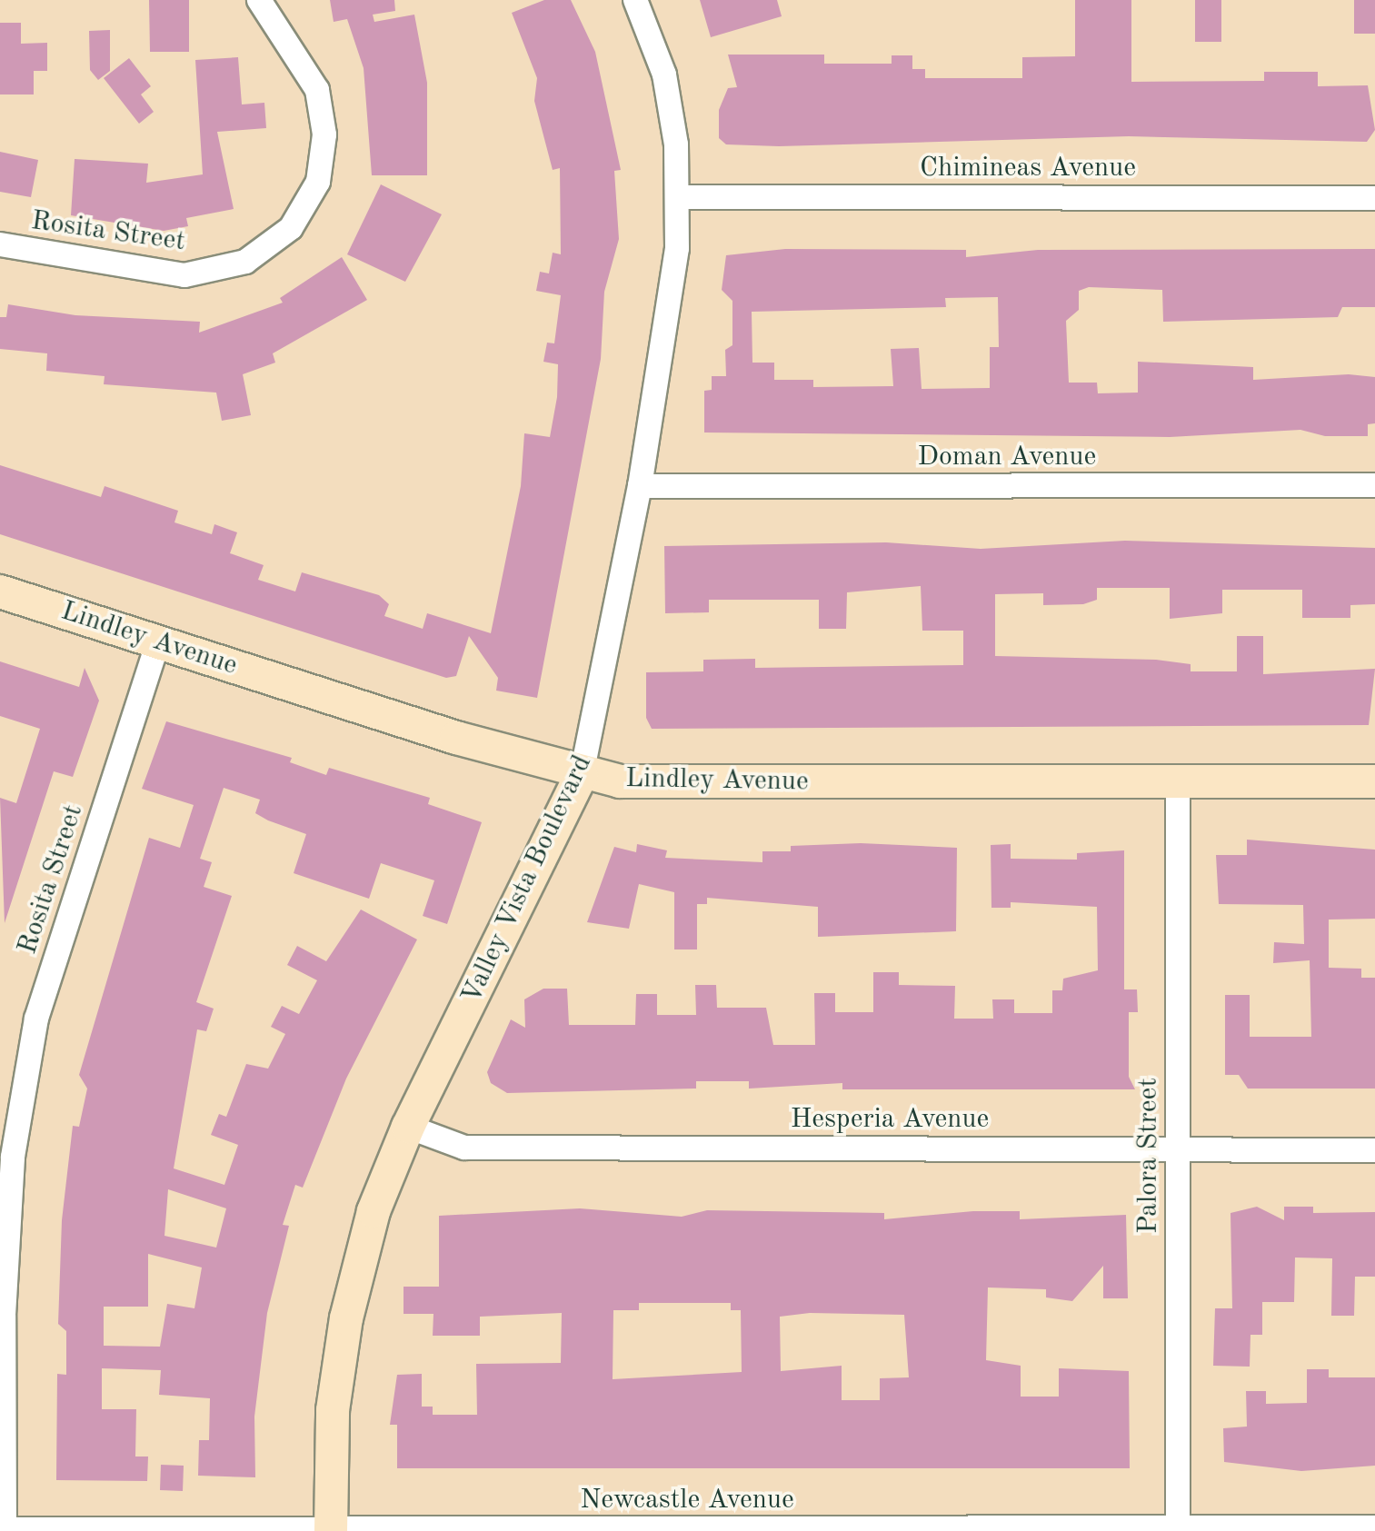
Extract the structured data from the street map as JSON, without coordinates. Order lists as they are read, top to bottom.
{
  "streets": {
    "street": [
      "Chimineas Avenue",
      "Rosita Street",
      "Doman Avenue",
      "Lindley Avenue",
      "Valley Vista Boulevard",
      "Hesperia Avenue",
      "Palora Street",
      "Newcastle Avenue"
    ]
  },
  "crossings": [
    ["Chimineas Avenue", "Valley Vista Boulevard"],
    ["Rosita Street", "Lindley Avenue"],
    ["Rosita Street", "Newcastle Avenue"],
    ["Doman Avenue", "Valley Vista Boulevard"],
    ["Lindley Avenue", "Valley Vista Boulevard"],
    ["Lindley Avenue", "Palora Street"],
    ["Valley Vista Boulevard", "Hesperia Avenue"],
    ["Valley Vista Boulevard", "Newcastle Avenue"],
    ["Hesperia Avenue", "Palora Street"],
    ["Palora Street", "Newcastle Avenue"]
  ]
}
